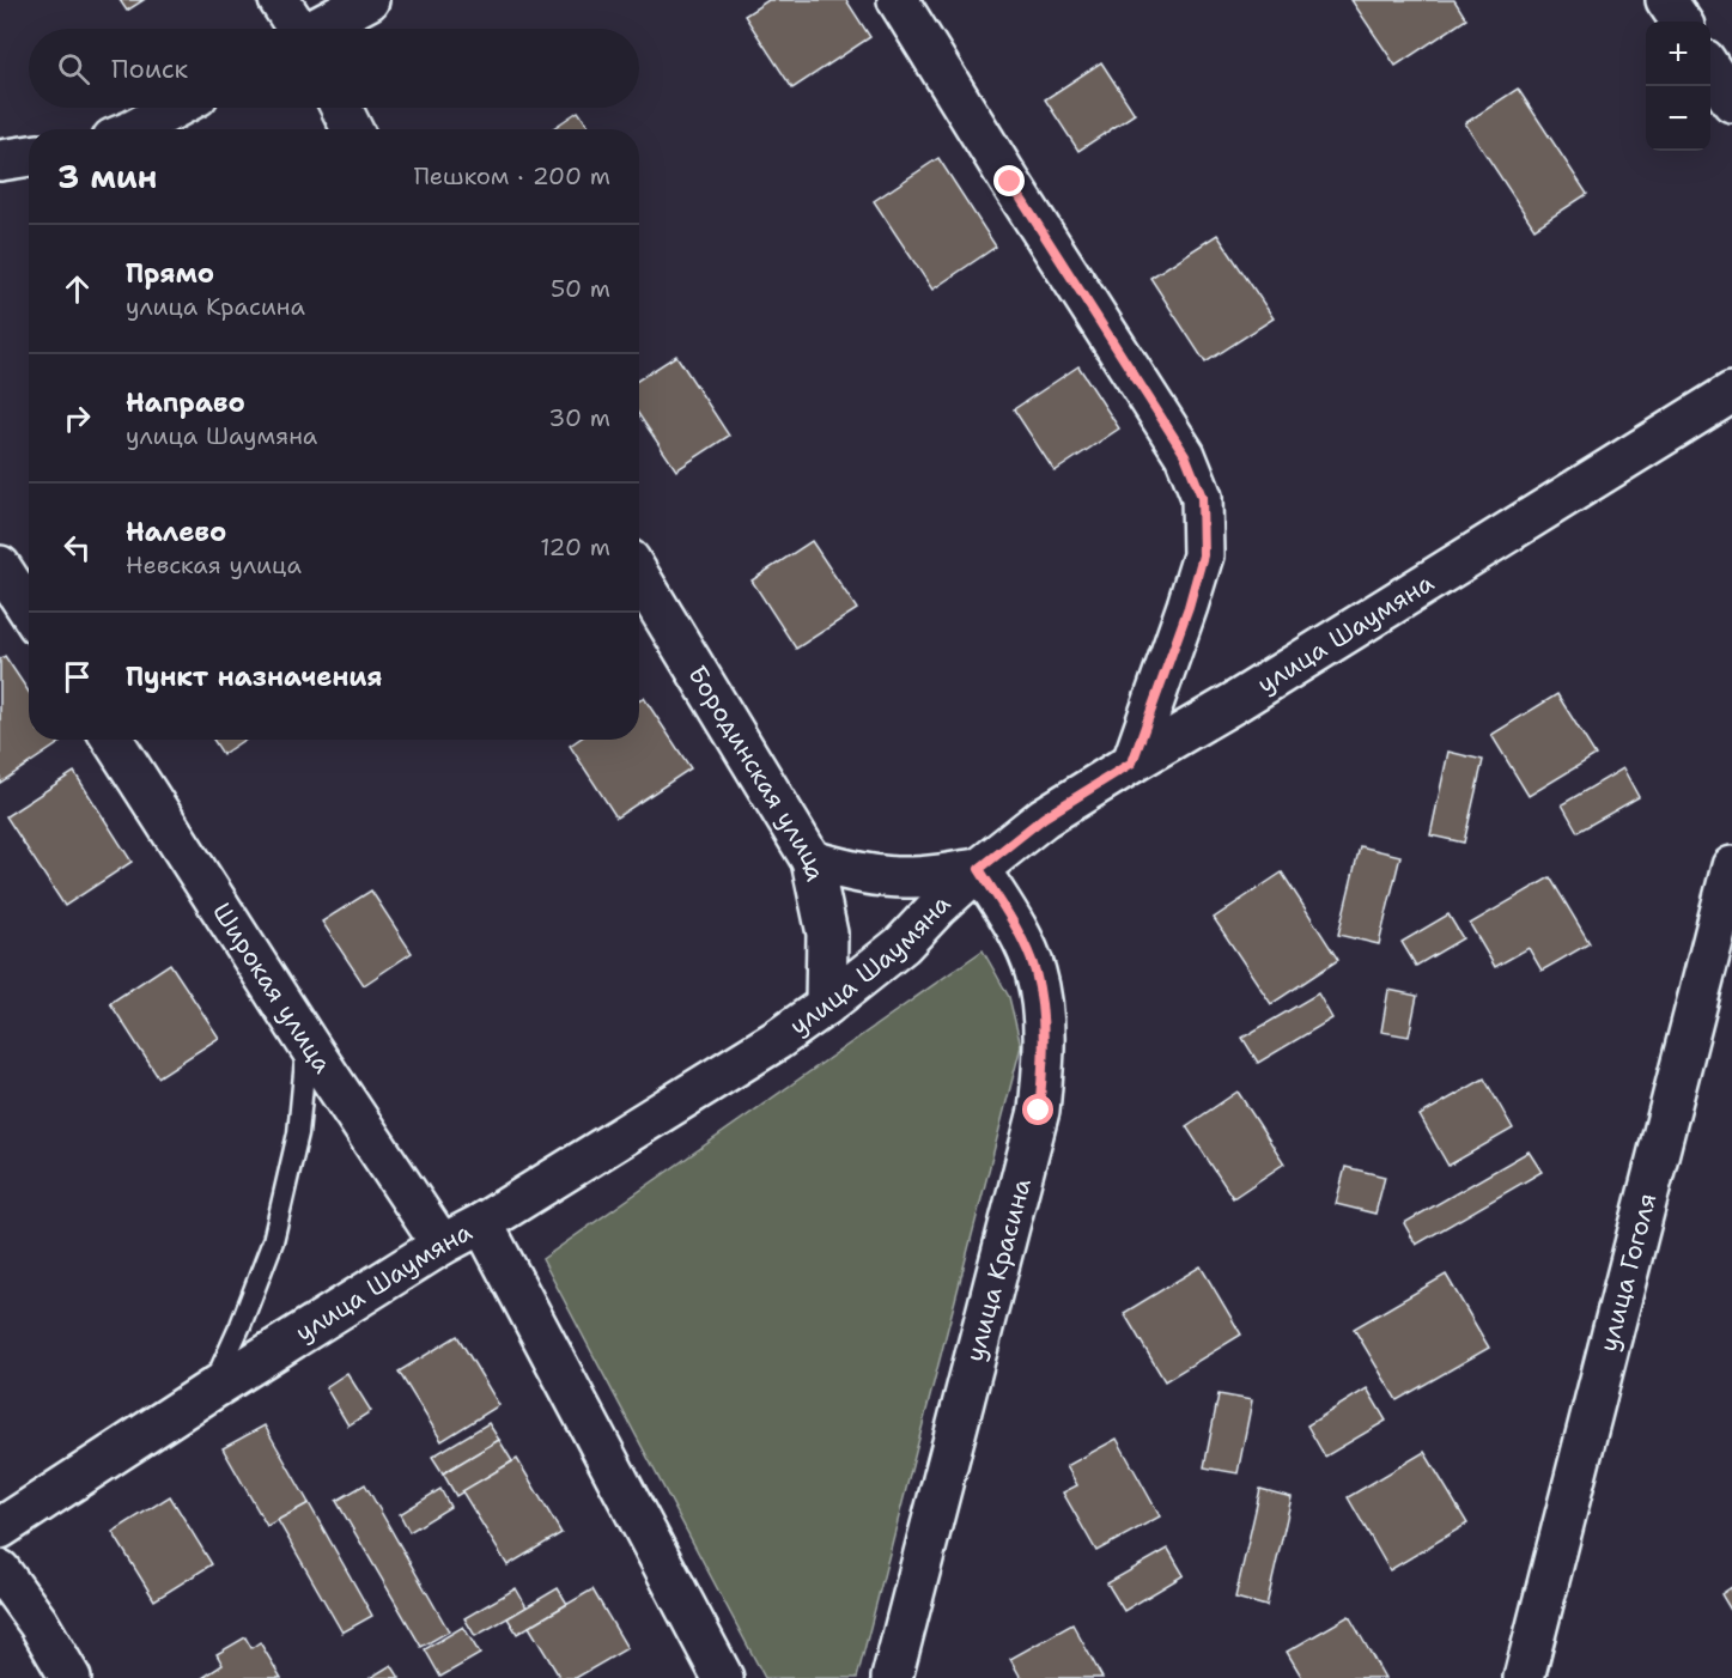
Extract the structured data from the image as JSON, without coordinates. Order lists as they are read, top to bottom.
{
  "streets": {
    "street": [
      "улица Шаумяна",
      "Бородинская улица",
      "Широкая улица",
      "улица Красина",
      "улица Гоголя"
    ]
  },
  "crossings": [
    ["улица Шаумяна", "Бородинская улица"],
    ["улица Шаумяна", "Широкая улица"],
    ["улица Шаумяна", "улица Красина"]
  ],
  "page": {
    "map_buttons": ["+", "−"],
    "search": "Поиск",
    "heading": ["3 мин", "Пешком · 200 m"],
    "list": [
      ["Прямо", "улица Красина", "50 m"],
      ["Направо", "улица Шаумяна", "30 m"],
      ["Налево", "Невская улица", "120 m"],
      "Пункт назначения"
    ]
  }
}
